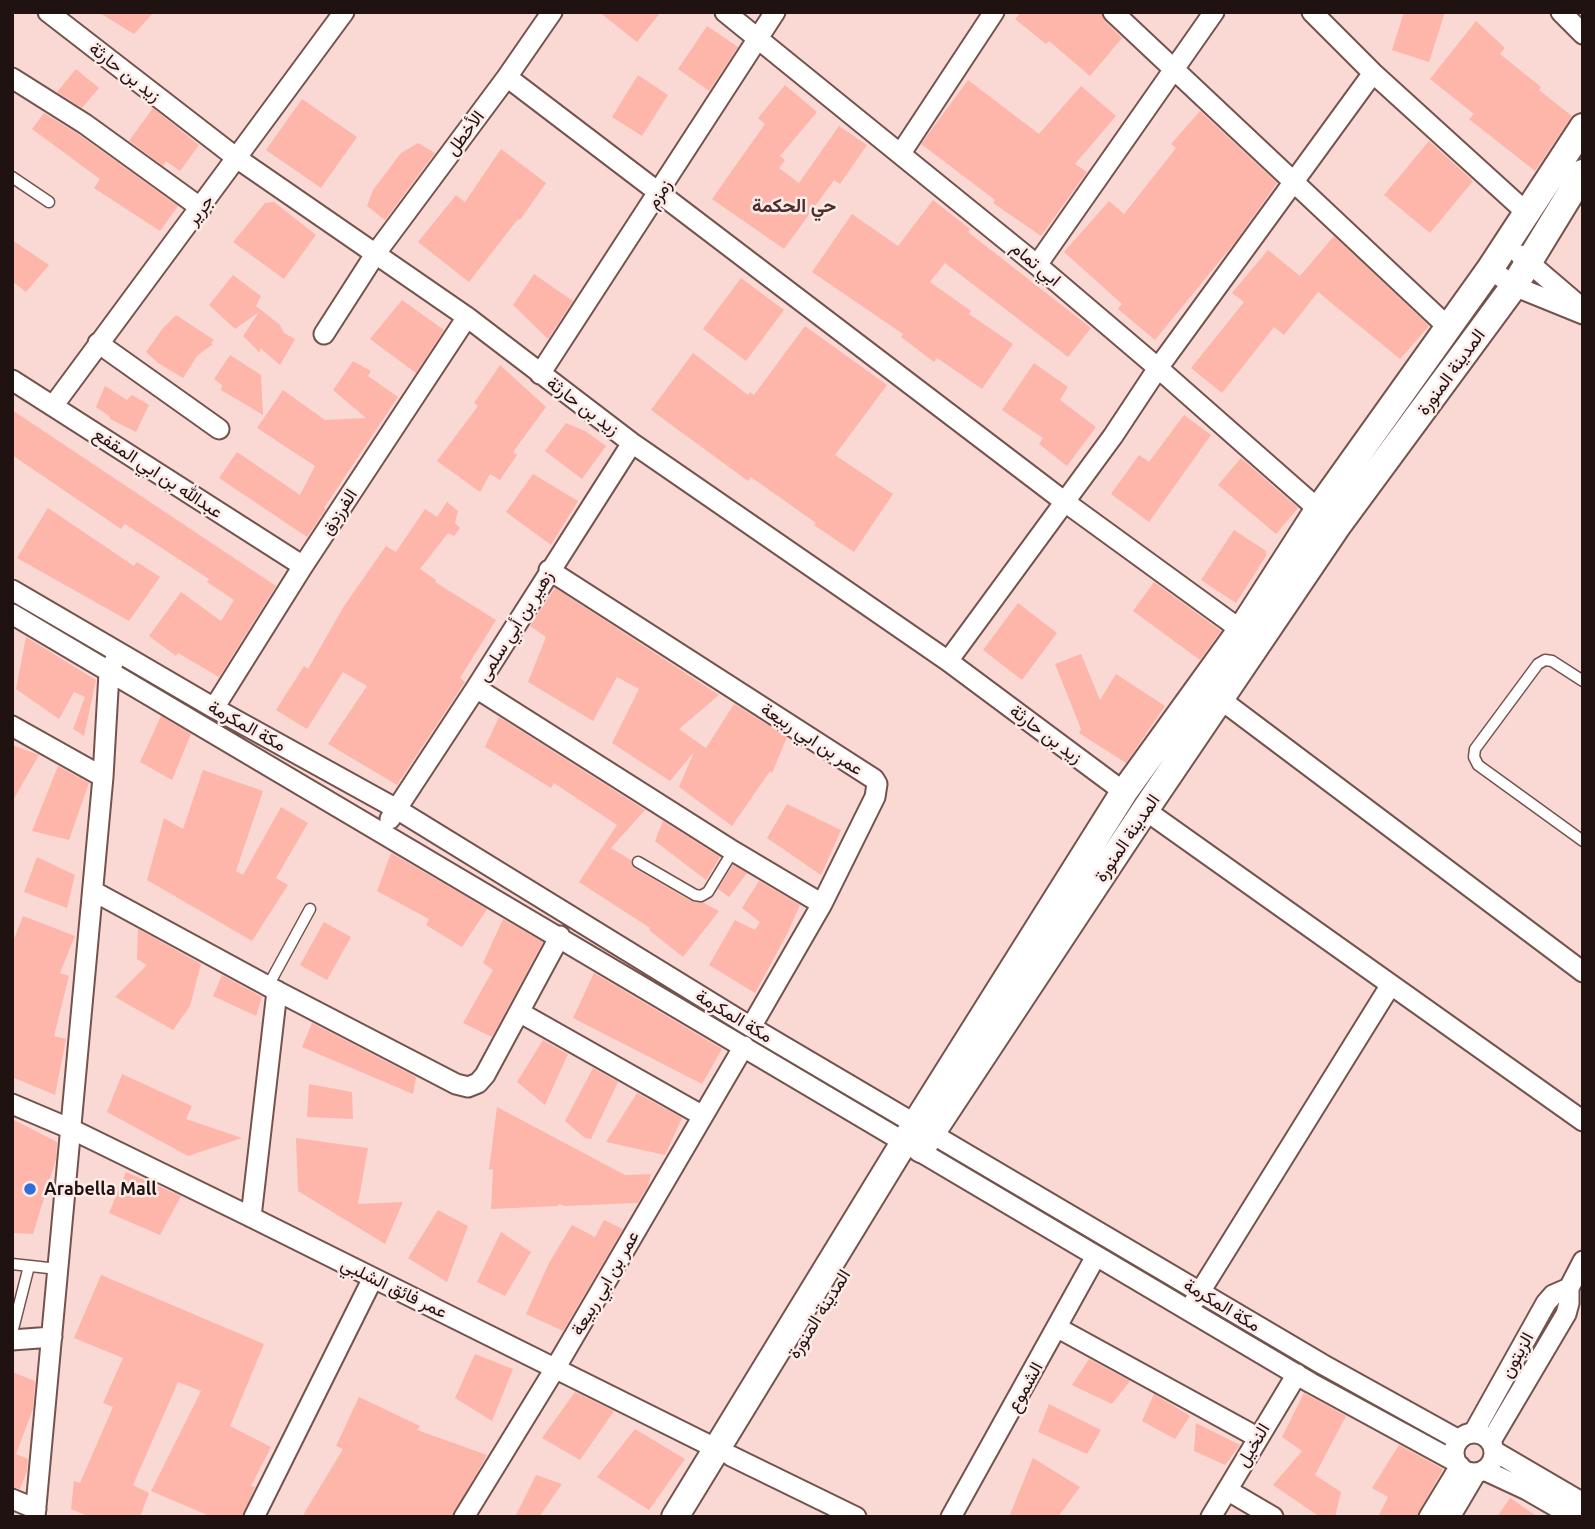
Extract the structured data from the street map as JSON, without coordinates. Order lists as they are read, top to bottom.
{
  "streets": {
    "main road": ["المدينة المنورة"],
    "street": [
      "زيد بن حارثة",
      "الأخطل",
      "زمزم",
      "جرير",
      "ابي تمام",
      "عبدالله بن ابي المقفع",
      "الفرزدق",
      "زهير بن أبي سلمى",
      "مكة المكرمة",
      "عمر بن ابي ربيعة",
      "عمر فائق الشلبي",
      "الزيتون",
      "الشموع",
      "النخيل"
    ]
  },
  "crossings": [
    ["زيد بن حارثة", "الأخطل"],
    ["زيد بن حارثة", "زمزم"],
    ["زيد بن حارثة", "جرير"],
    ["زيد بن حارثة", "الفرزدق"],
    ["زيد بن حارثة", "زهير بن أبي سلمى"],
    ["زمزم", "ابي تمام"],
    ["جرير", "عبدالله بن ابي المقفع"],
    ["ابي تمام", "المدينة المنورة"],
    ["المدينة المنورة", "مكة المكرمة"],
    ["عبدالله بن ابي المقفع", "الفرزدق"],
    ["الفرزدق", "مكة المكرمة"],
    ["زهير بن أبي سلمى", "مكة المكرمة"],
    ["زهير بن أبي سلمى", "عمر بن ابي ربيعة"],
    ["مكة المكرمة", "عمر بن ابي ربيعة"],
    ["مكة المكرمة", "الزيتون"],
    ["مكة المكرمة", "الشموع"],
    ["مكة المكرمة", "النخيل"],
    ["عمر بن ابي ربيعة", "عمر فائق الشلبي"]
  ],
  "districts": ["حي الحكمة"],
  "places": ["Arabella Mall"]
}
